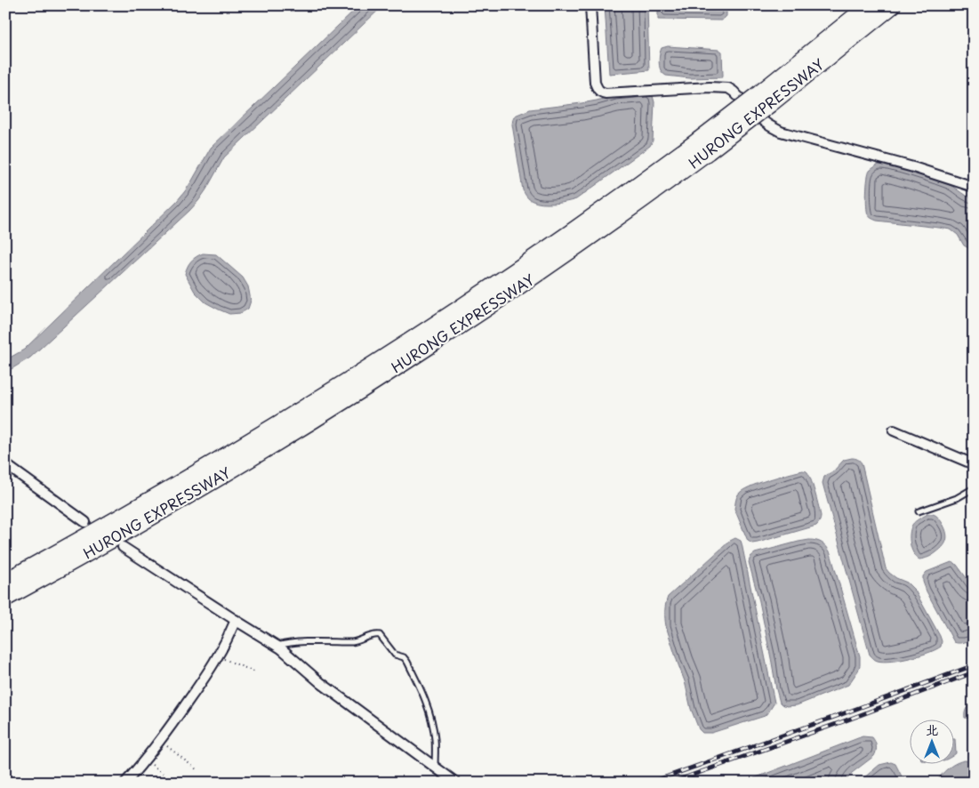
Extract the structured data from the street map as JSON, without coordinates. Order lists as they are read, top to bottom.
{
  "streets": {
    "highway": ["HURONG EXPRESSWAY"]
  },
  "north": "top"
}
